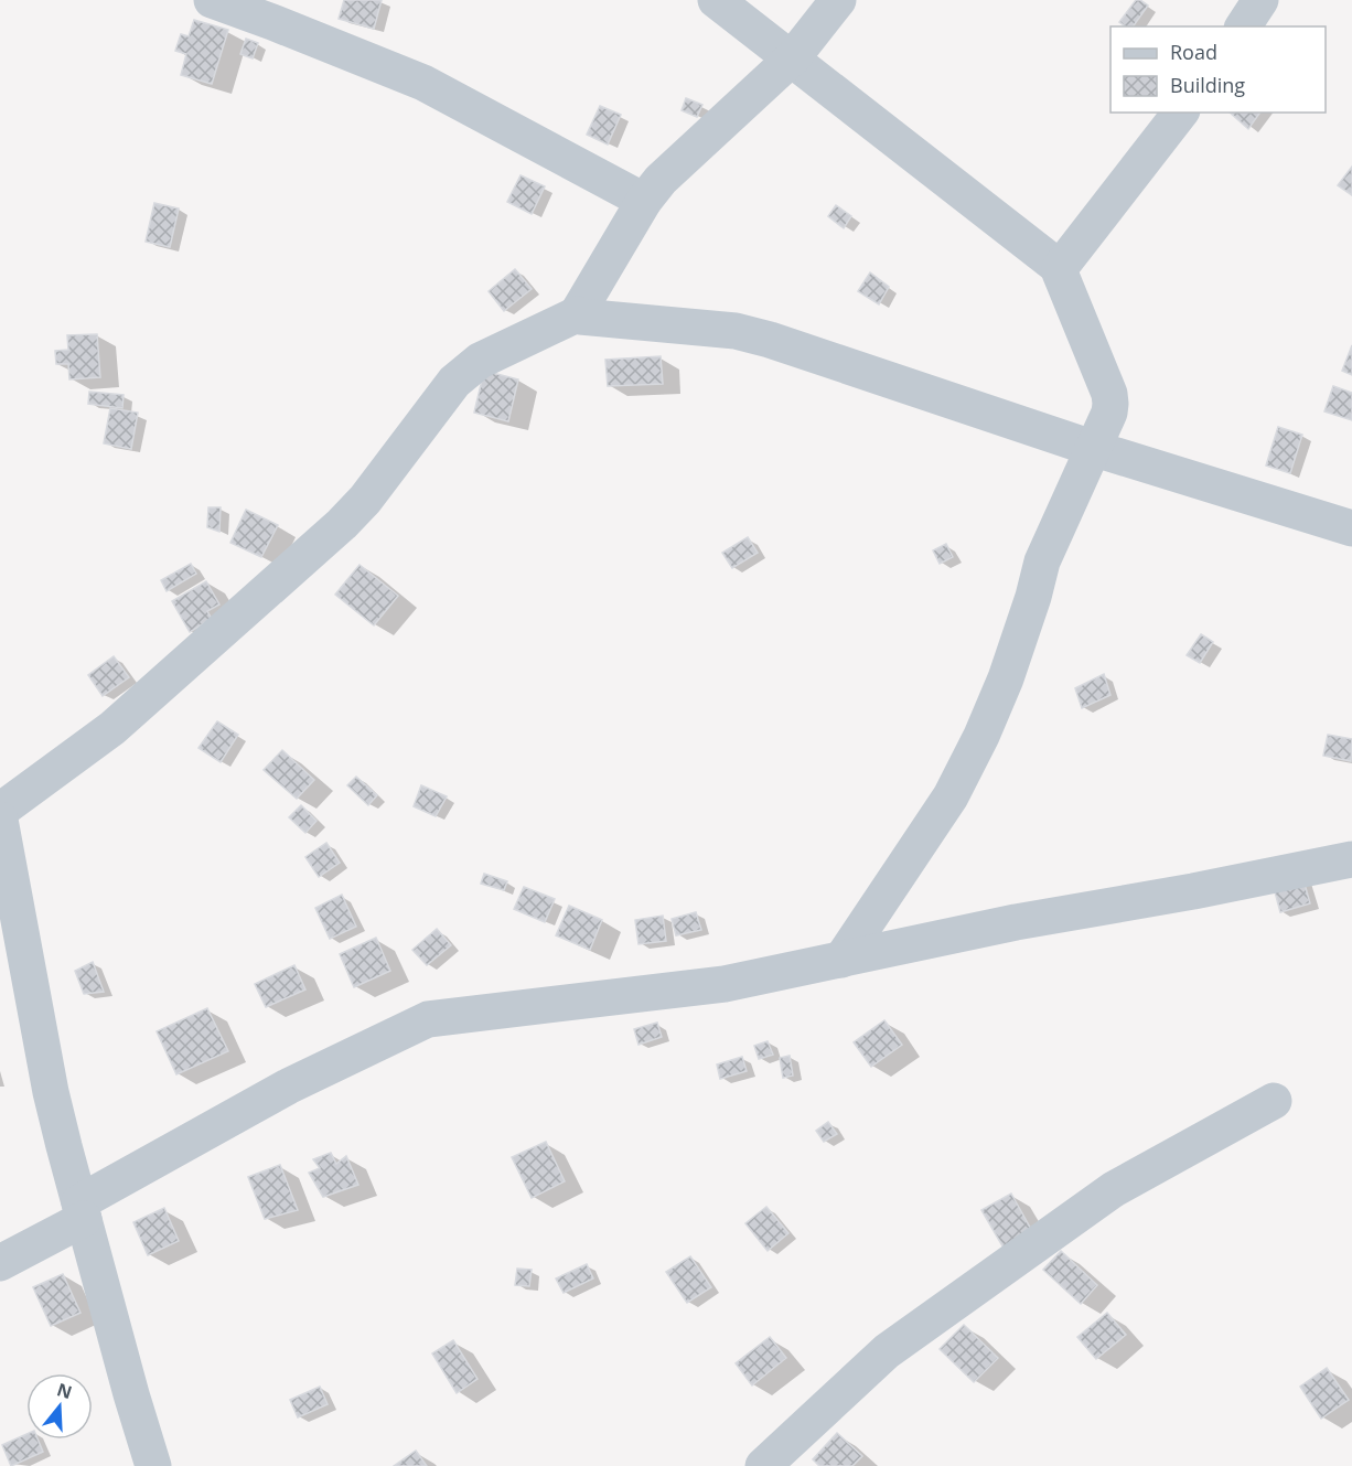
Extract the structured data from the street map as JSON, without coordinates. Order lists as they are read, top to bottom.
{
  "legend": ["Road", "Building"],
  "north": "top"
}
